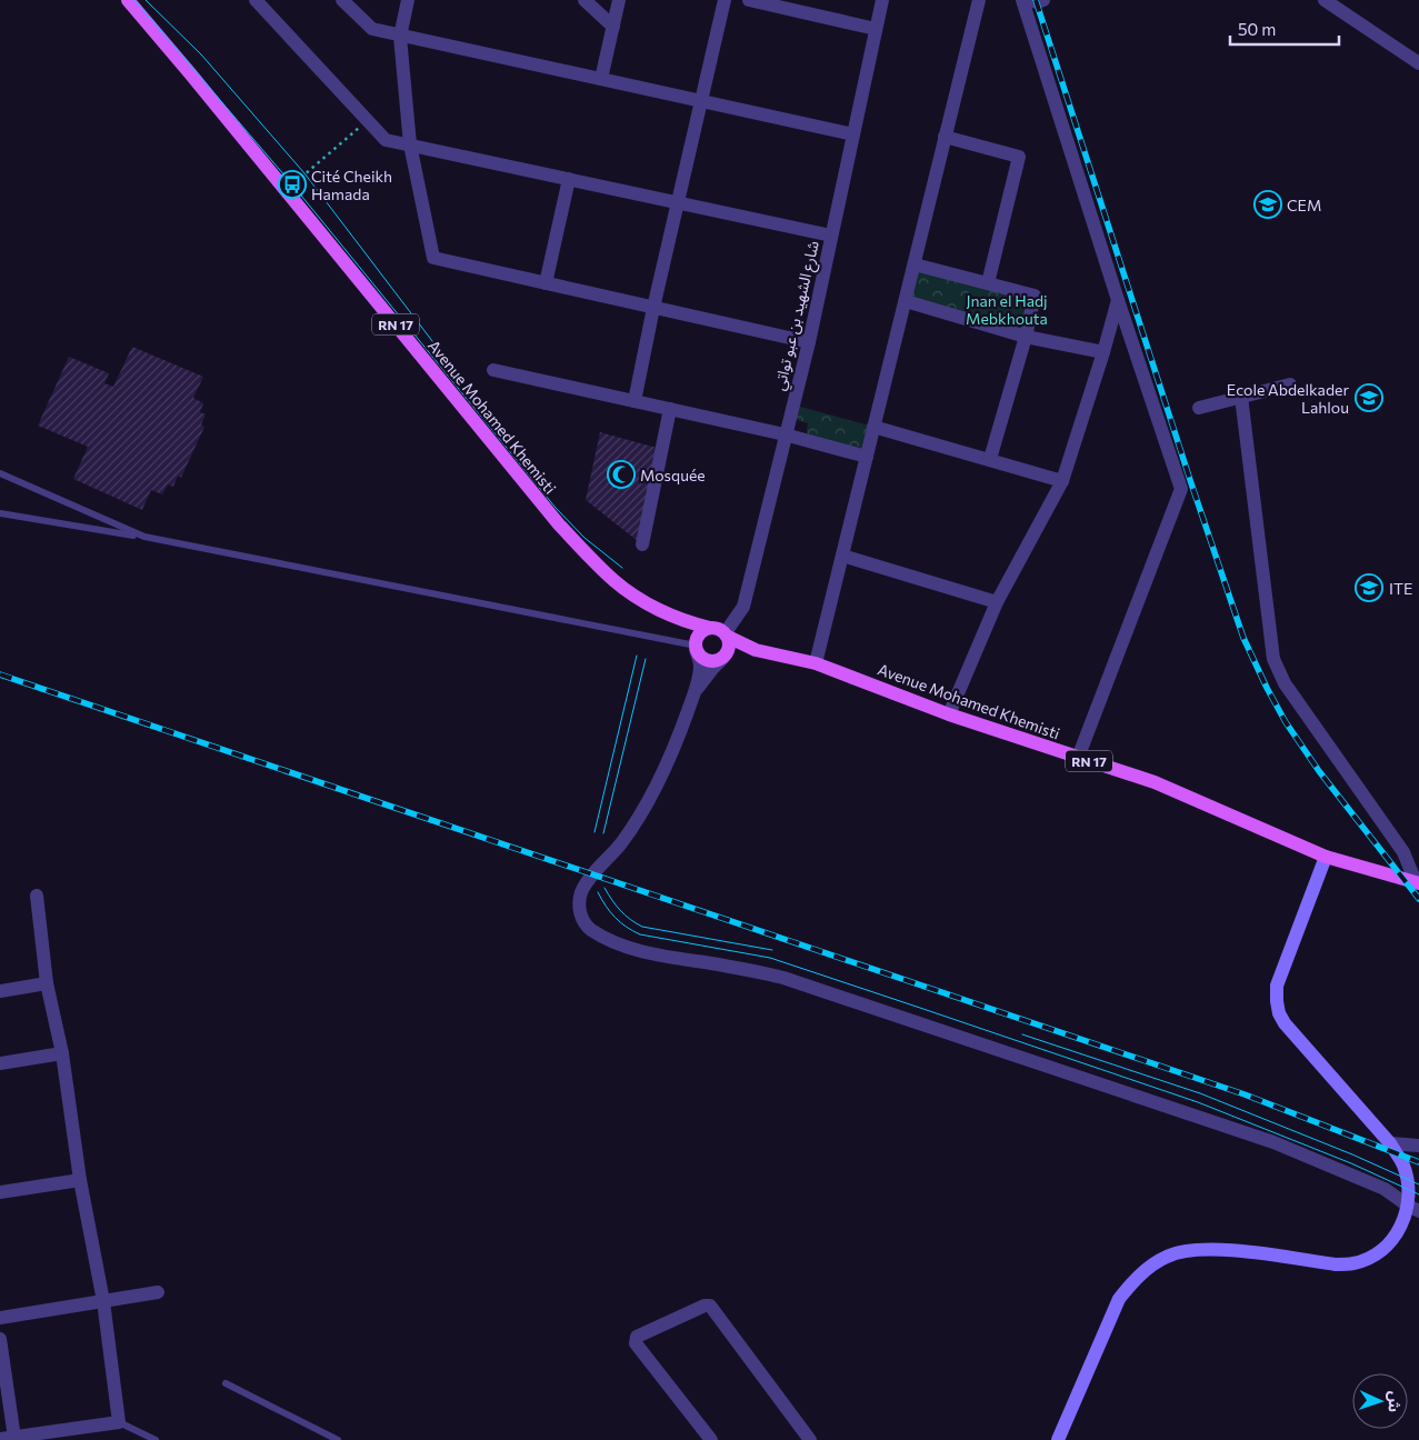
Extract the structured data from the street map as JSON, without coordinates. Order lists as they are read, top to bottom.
{
  "streets": {
    "main road": ["RN 17", "Avenue Mohamed Khemisti"],
    "street": ["شارع الشهيد بن عبو تواتي"]
  },
  "crossings": [
    ["شارع الشهيد بن عبو تواتي", "Avenue Mohamed Khemisti"]
  ],
  "parks": ["Jnan el Hadj Mebkhouta"],
  "places": {
    "bus stop": ["Cité Cheikh Hamada"],
    "school or university": ["CEM", "Ecole Abdelkader Lahlou", "ITE"],
    "mosque": ["Mosquée"]
  },
  "scale_bar": "50 m",
  "north": "right"
}
